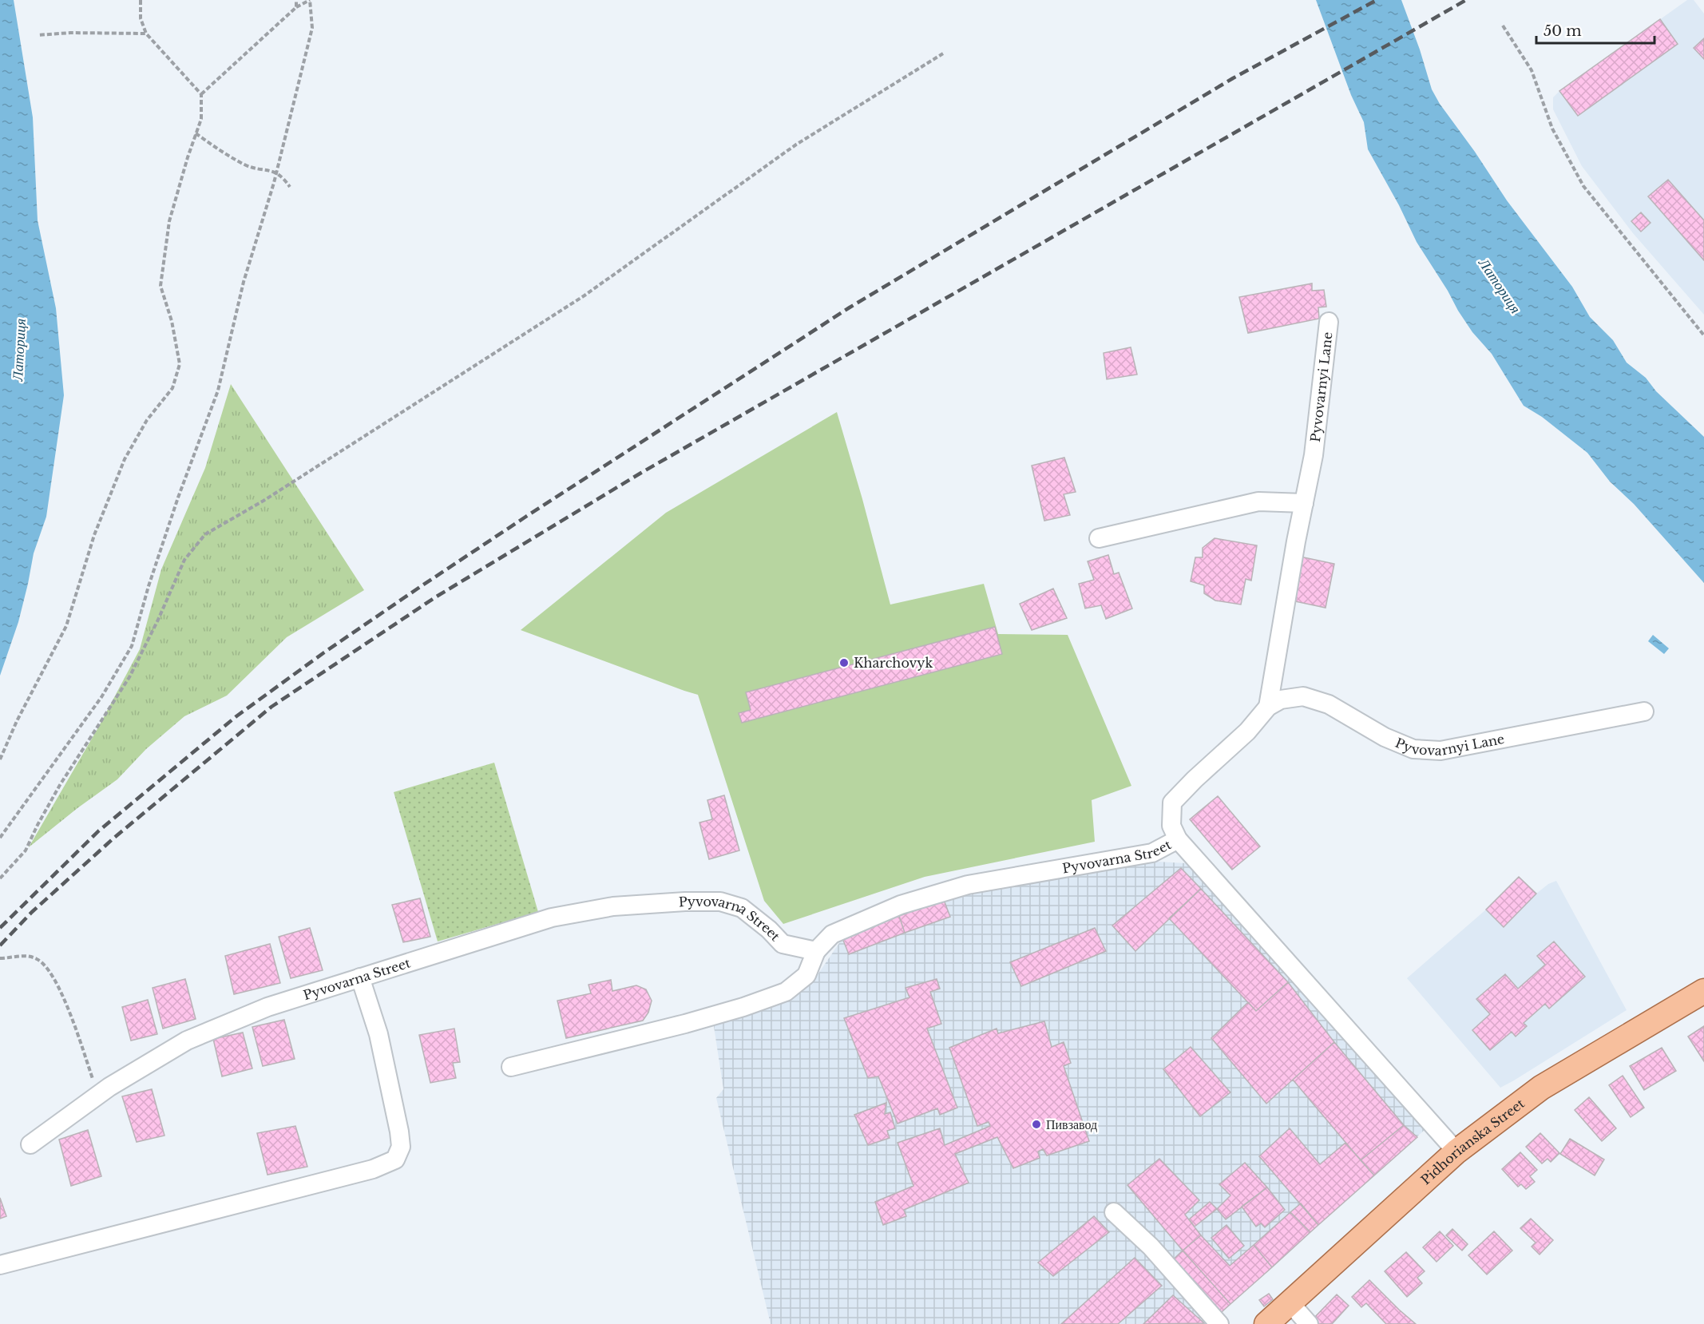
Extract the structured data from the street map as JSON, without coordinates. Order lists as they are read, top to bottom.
{
  "streets": {
    "main road": ["Pidhorianska Street"],
    "street": ["Pyvovarnyi Lane", "Pyvovarna Street"]
  },
  "crossings": [
    ["Pyvovarnyi Lane", "Pyvovarna Street"],
    ["Pyvovarna Street", "Pidhorianska Street"]
  ],
  "water": ["Латориця"],
  "places": ["Kharchovyk", "Пивзавод"],
  "scale_bar": "50 m"
}
